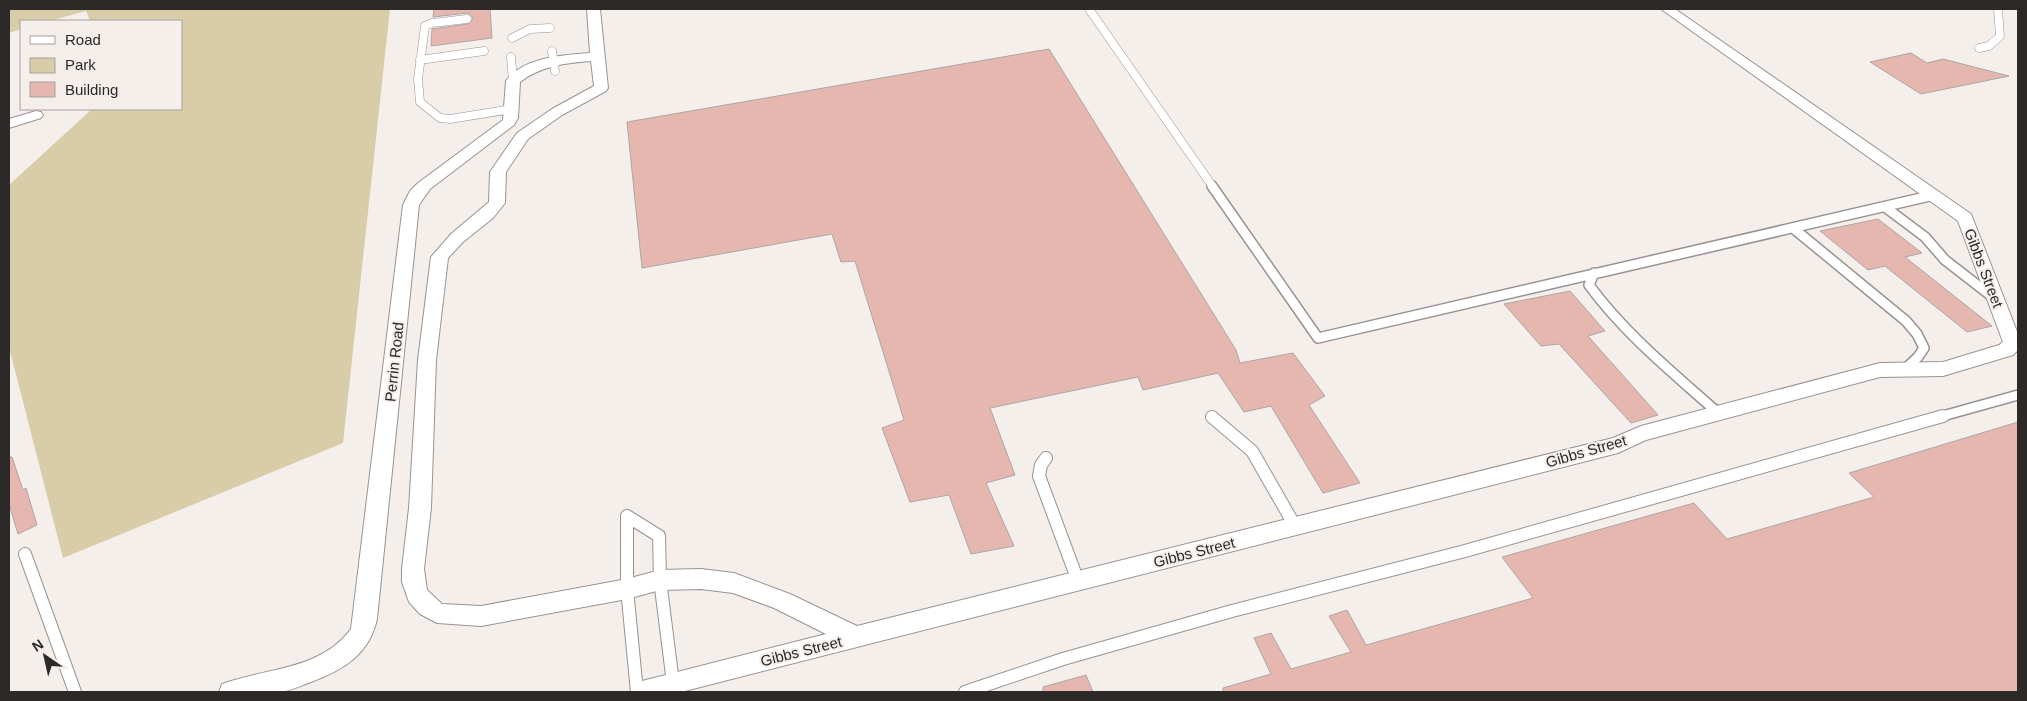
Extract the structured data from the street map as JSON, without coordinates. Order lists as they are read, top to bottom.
{
  "streets": {
    "street": ["Gibbs Street", "Perrin Road"]
  },
  "legend": ["Road", "Park", "Building"],
  "north": "top left"
}
